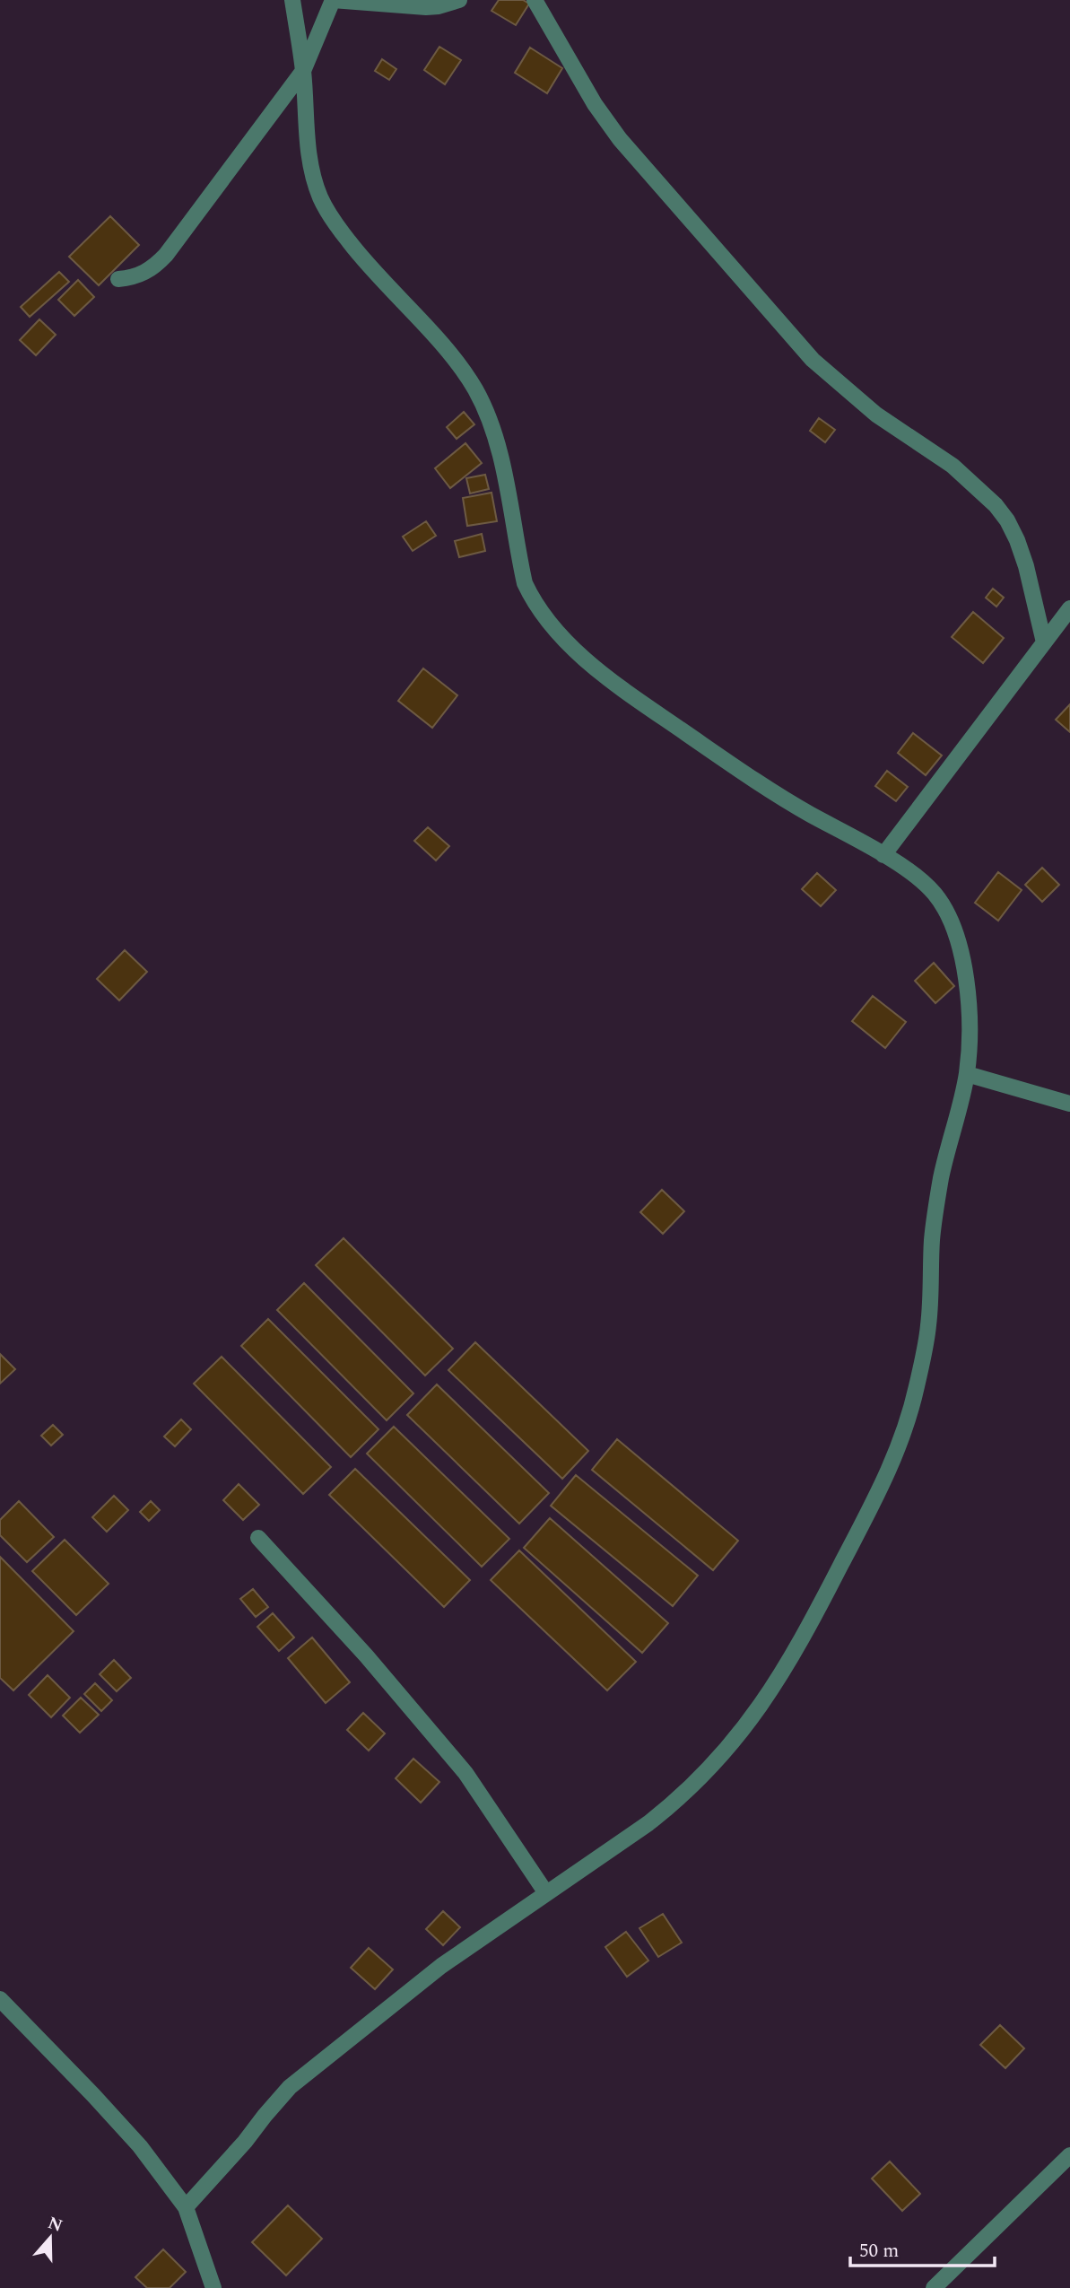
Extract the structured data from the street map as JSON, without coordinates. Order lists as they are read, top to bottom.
{
  "scale_bar": "50 m",
  "north": "top"
}
